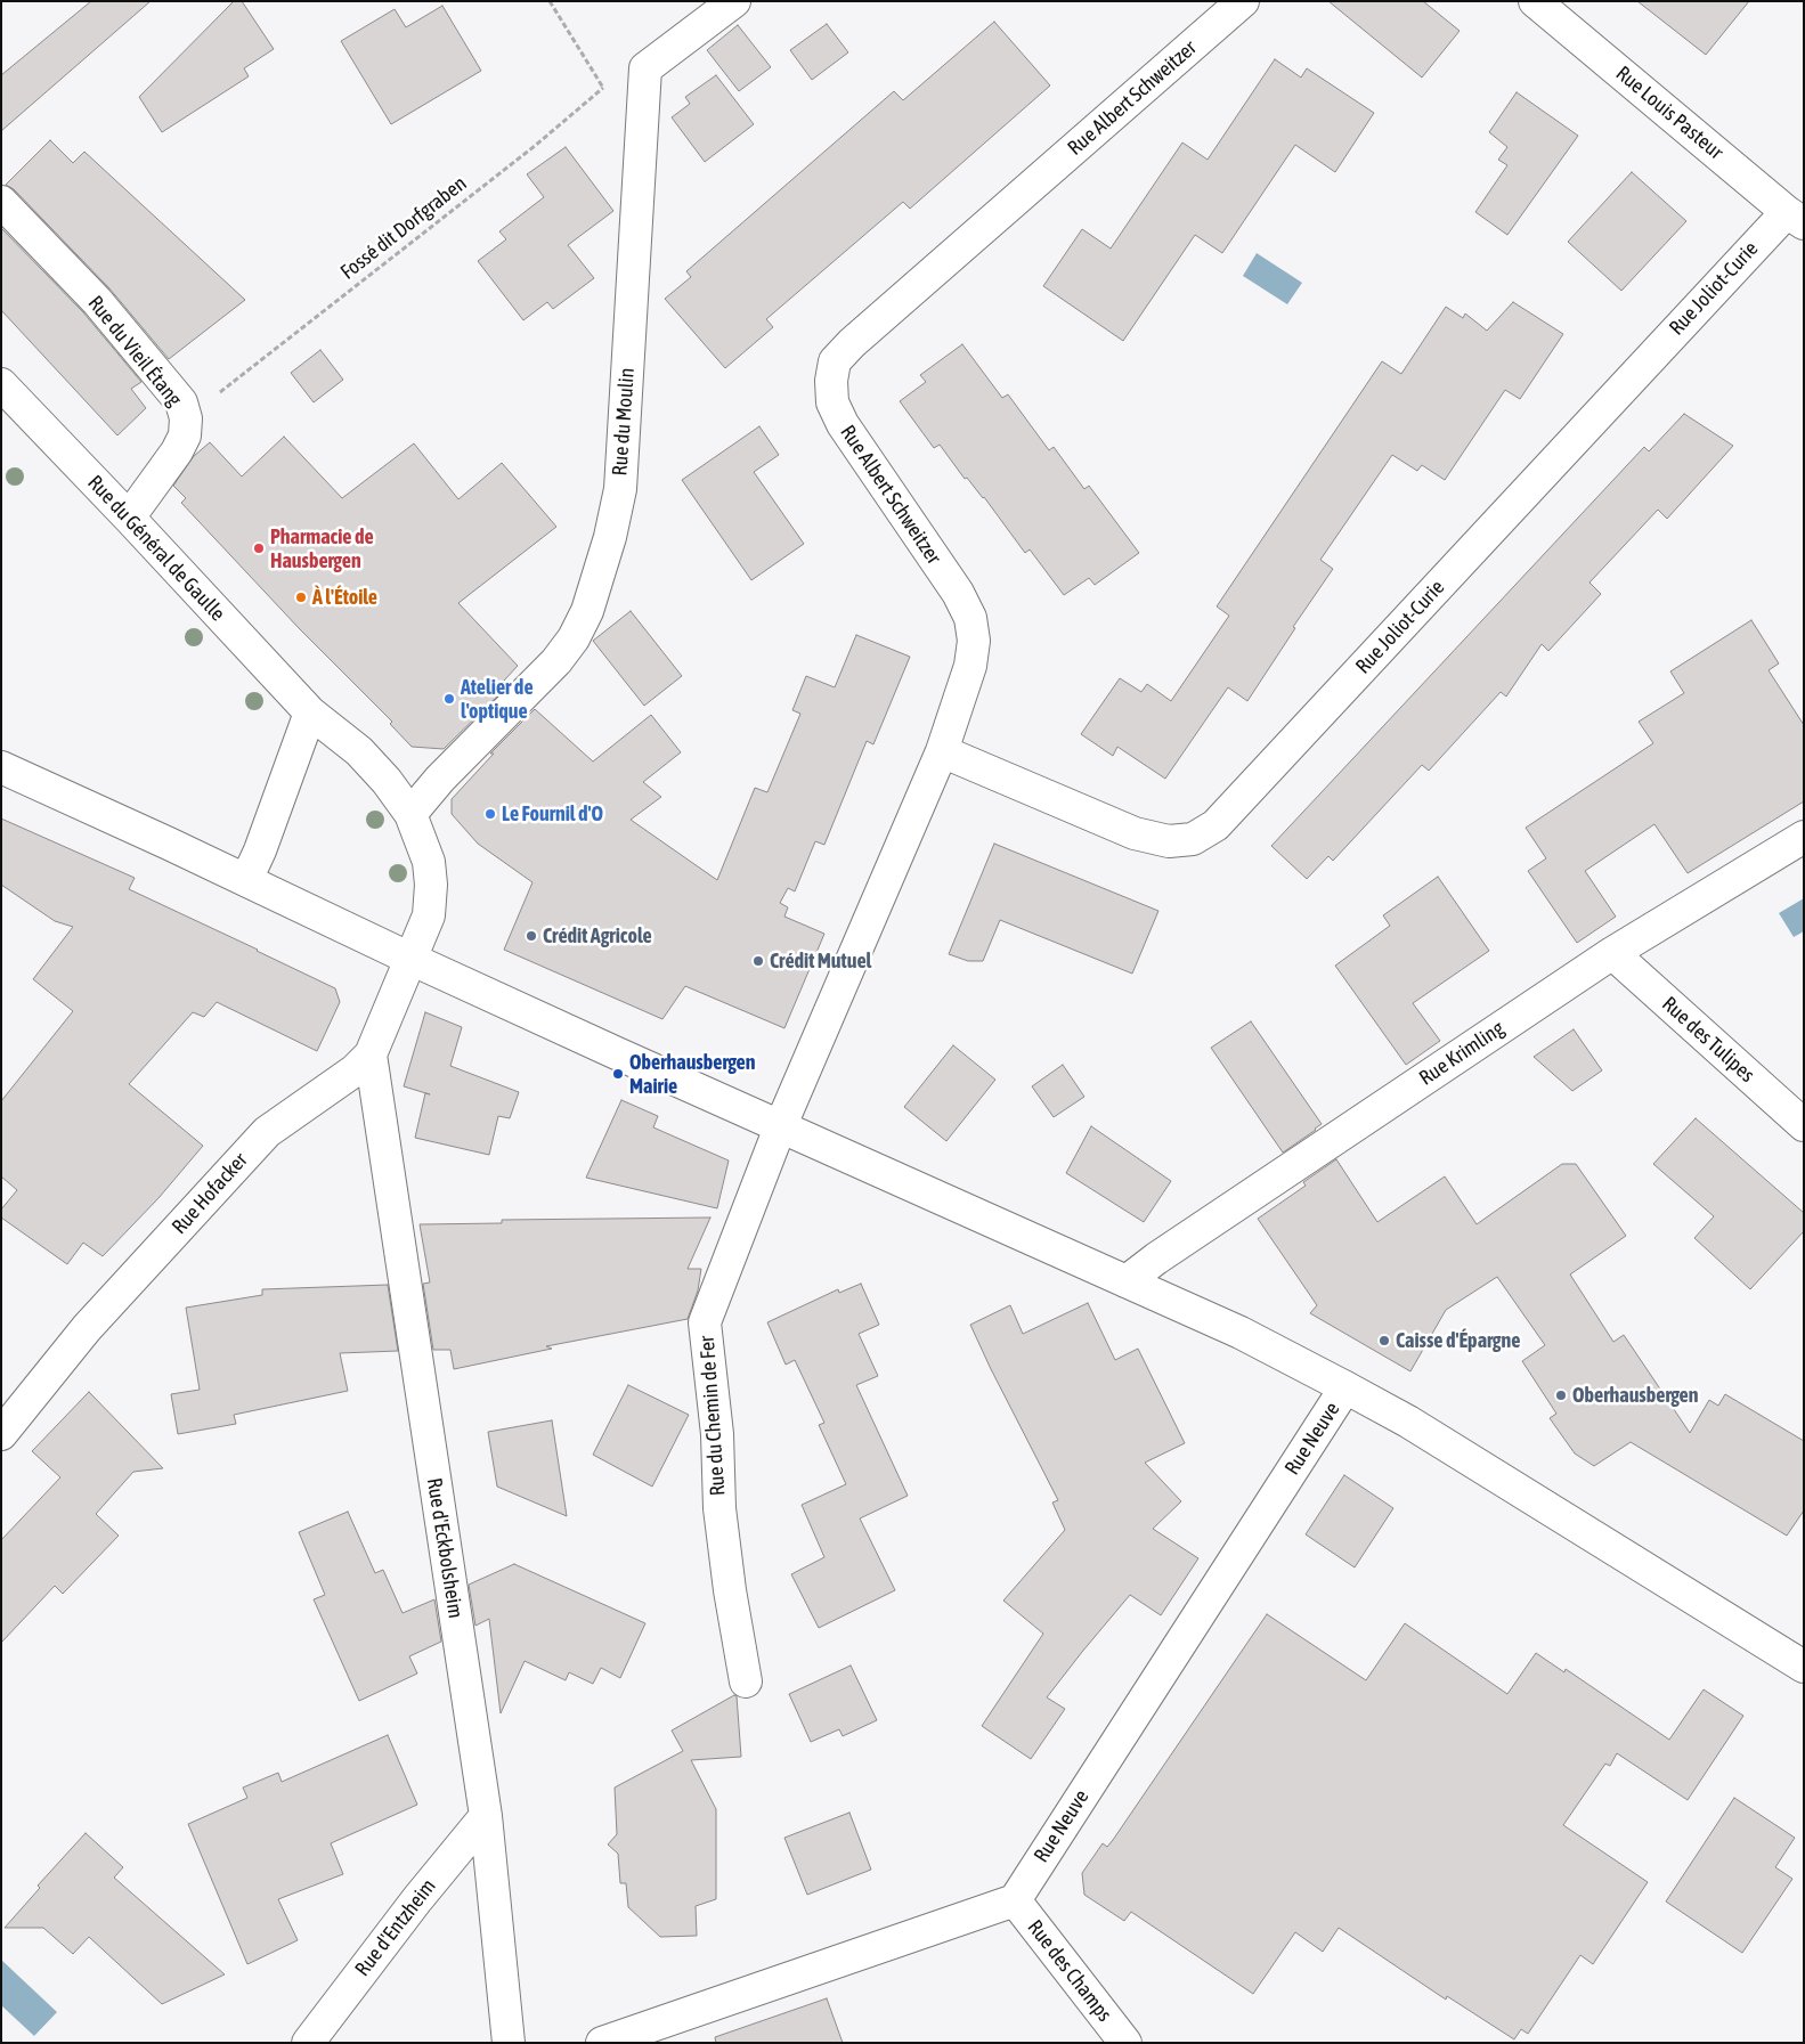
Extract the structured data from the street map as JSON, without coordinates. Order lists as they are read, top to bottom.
{
  "streets": {
    "street": [
      "Rue Albert Schweitzer",
      "Rue Louis Pasteur",
      "Rue Joliot-Curie",
      "Rue du Vieil Étang",
      "Rue du Moulin",
      "Rue du Général de Gaulle",
      "Rue des Tulipes",
      "Rue Krimling",
      "Rue Hofacker",
      "Rue du Chemin de Fer",
      "Rue Neuve",
      "Rue d'Eckbolsheim",
      "Rue d'Entzheim",
      "Rue des Champs"
    ],
    "path": ["Fossé dit Dorfgraben"]
  },
  "crossings": [
    ["Rue Albert Schweitzer", "Rue Joliot-Curie"],
    ["Rue Albert Schweitzer", "Rue du Chemin de Fer"],
    ["Rue Louis Pasteur", "Rue Joliot-Curie"],
    ["Fossé dit Dorfgraben", "Rue du Vieil Étang"],
    ["Fossé dit Dorfgraben", "Rue du Moulin"],
    ["Rue du Vieil Étang", "Rue du Général de Gaulle"],
    ["Rue du Moulin", "Rue du Général de Gaulle"],
    ["Rue du Général de Gaulle", "Rue Hofacker"],
    ["Rue des Tulipes", "Rue Krimling"],
    ["Rue Hofacker", "Rue d'Eckbolsheim"],
    ["Rue Neuve", "Rue des Champs"],
    ["Rue d'Eckbolsheim", "Rue d'Entzheim"]
  ],
  "places": [
    "Pharmacie de Hausbergen",
    "À l'Étoile",
    "Atelier de l'optique",
    "Le Fournil d'O",
    "Crédit Agricole",
    "Crédit Mutuel",
    "Oberhausbergen Mairie",
    "Caisse d'Épargne",
    "Oberhausbergen"
  ]
}
